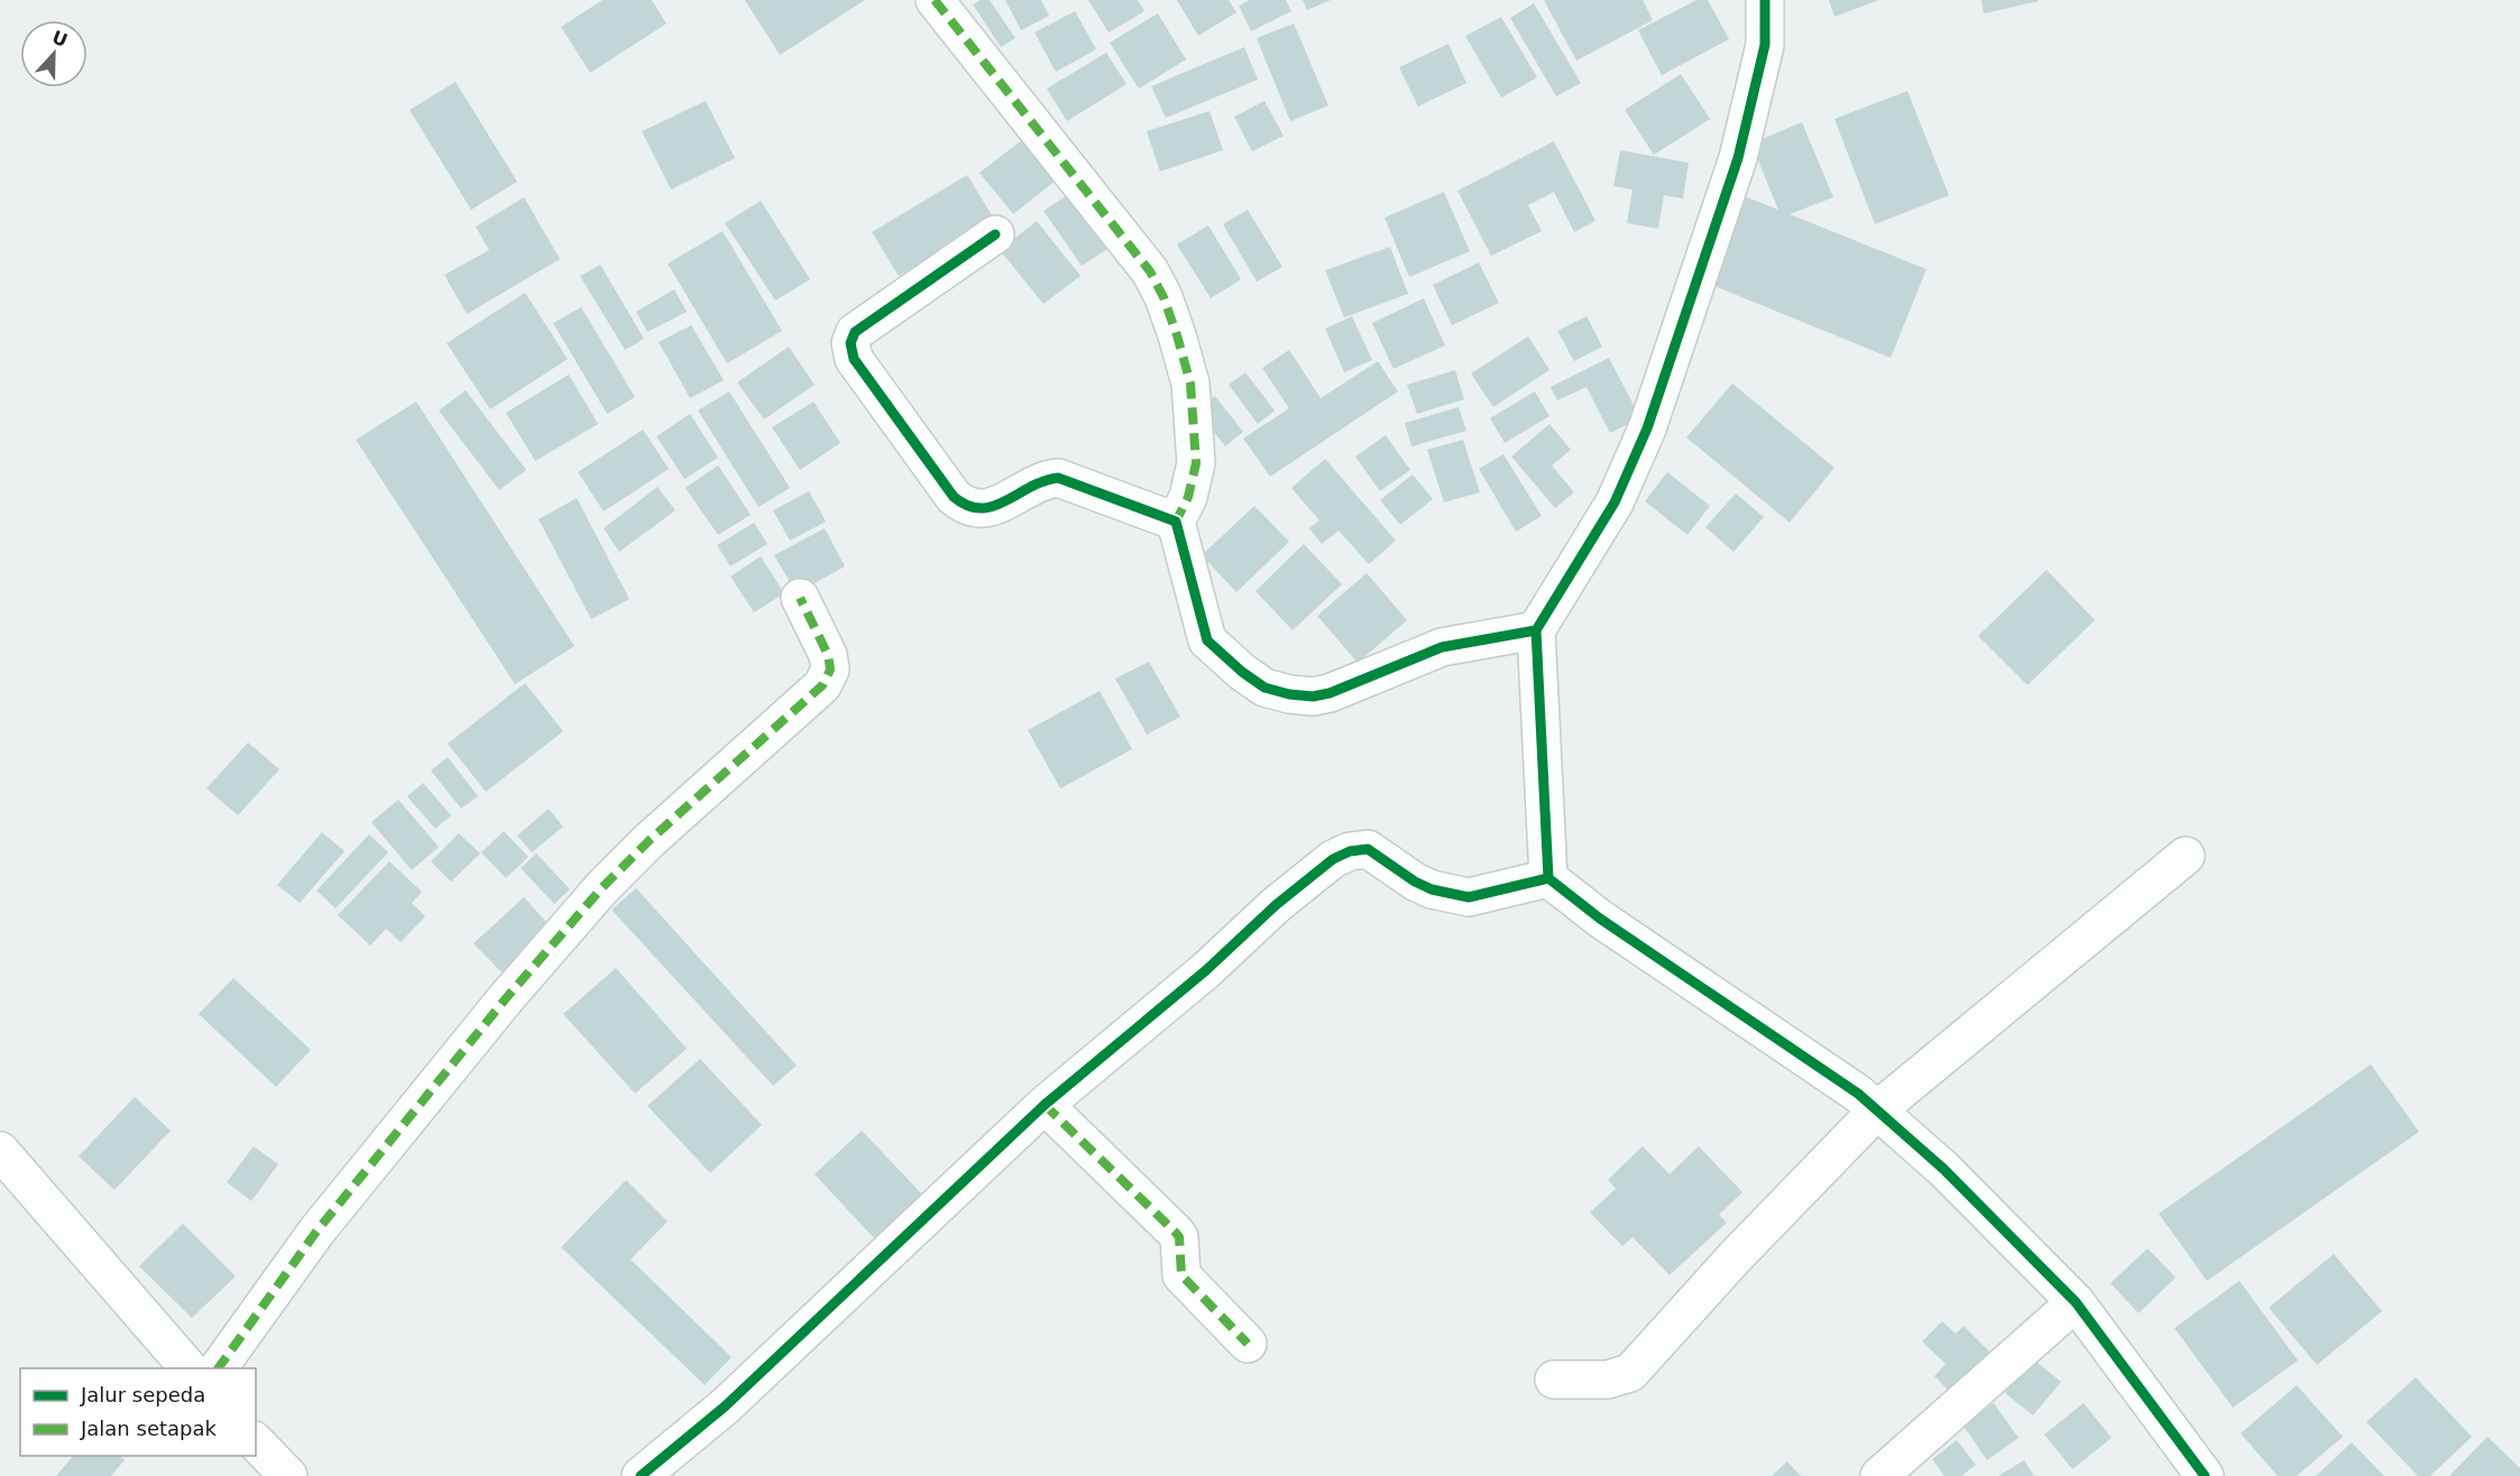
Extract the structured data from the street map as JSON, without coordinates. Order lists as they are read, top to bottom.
{
  "legend": ["Jalur sepeda", "Jalan setapak"],
  "north": "top"
}
